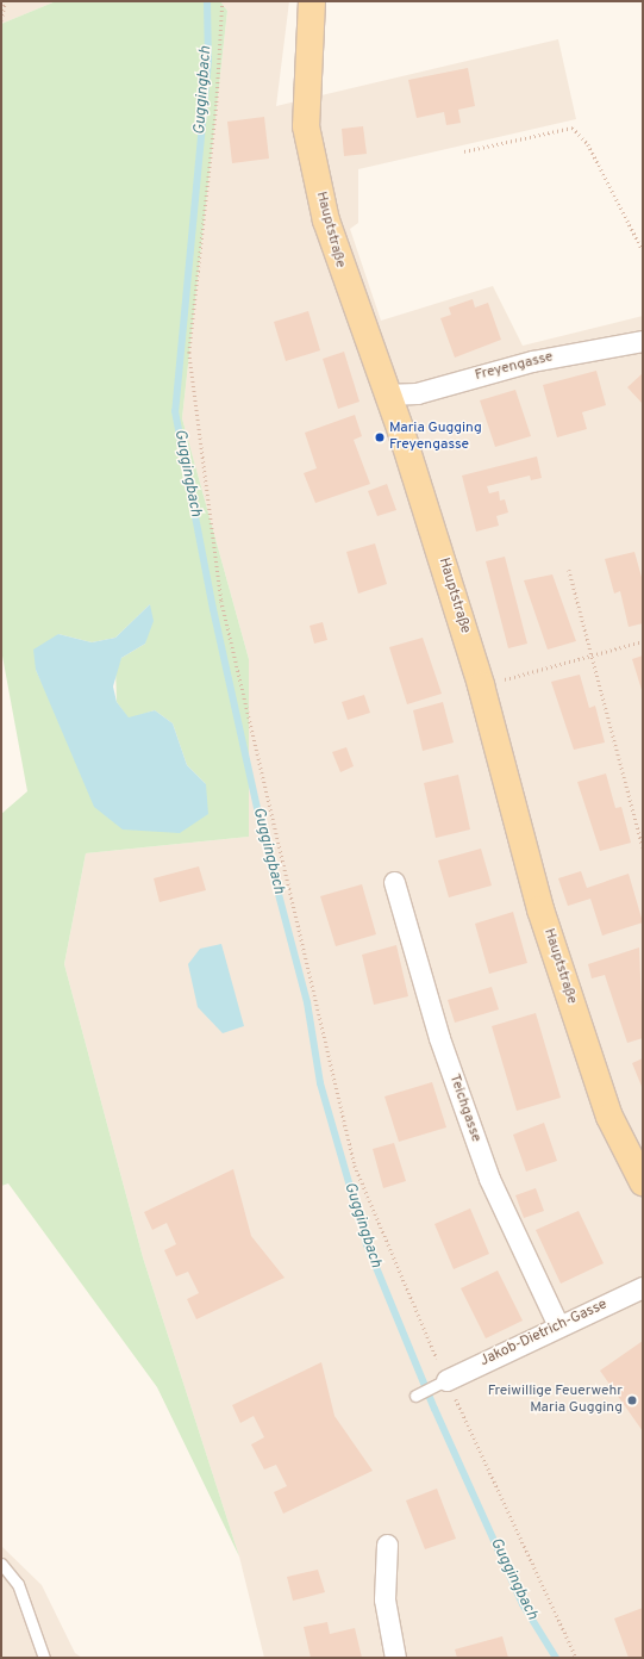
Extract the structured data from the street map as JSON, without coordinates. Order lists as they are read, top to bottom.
{
  "streets": {
    "main road": ["Hauptstraße"],
    "street": ["Freyengasse", "Teichgasse", "Jakob-Dietrich-Gasse"]
  },
  "crossings": [
    ["Hauptstraße", "Freyengasse"],
    ["Teichgasse", "Jakob-Dietrich-Gasse"]
  ],
  "water": ["Guggingbach"],
  "places": ["Maria Gugging Freyengasse", "Freiwillige Feuerwehr Maria Gugging"]
}
